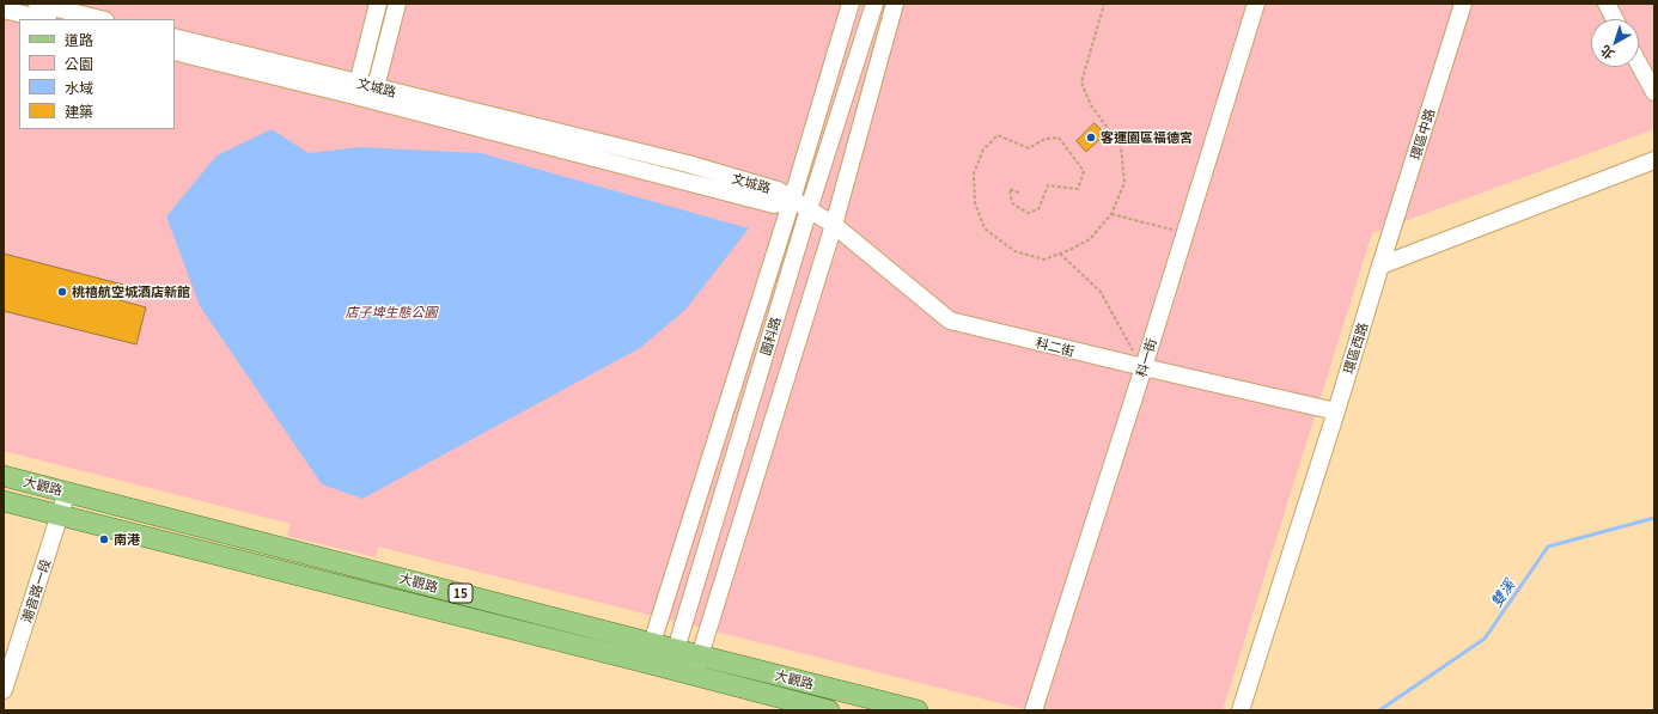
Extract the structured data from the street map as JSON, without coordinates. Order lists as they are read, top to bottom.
{
  "streets": {
    "main road": ["大觀路", "15"],
    "street": [
      "文城路",
      "環區中路",
      "園科路",
      "科二街",
      "環區西路",
      "科一街",
      "潮音路一段"
    ]
  },
  "crossings": [
    ["文城路", "科二街"],
    ["環區中路", "環區西路"],
    ["園科路", "科二街"],
    ["園科路", "大觀路"],
    ["科二街", "環區西路"],
    ["科二街", "科一街"],
    ["大觀路", "潮音路一段"]
  ],
  "water": ["雙溪"],
  "parks": ["店子埤生態公園"],
  "places": ["客運園區福德宮", "桃禧航空城酒店新館", "南港"],
  "legend": [
    "道路",
    "公園",
    "水域",
    "建築"
  ],
  "north": "bottom left"
}
